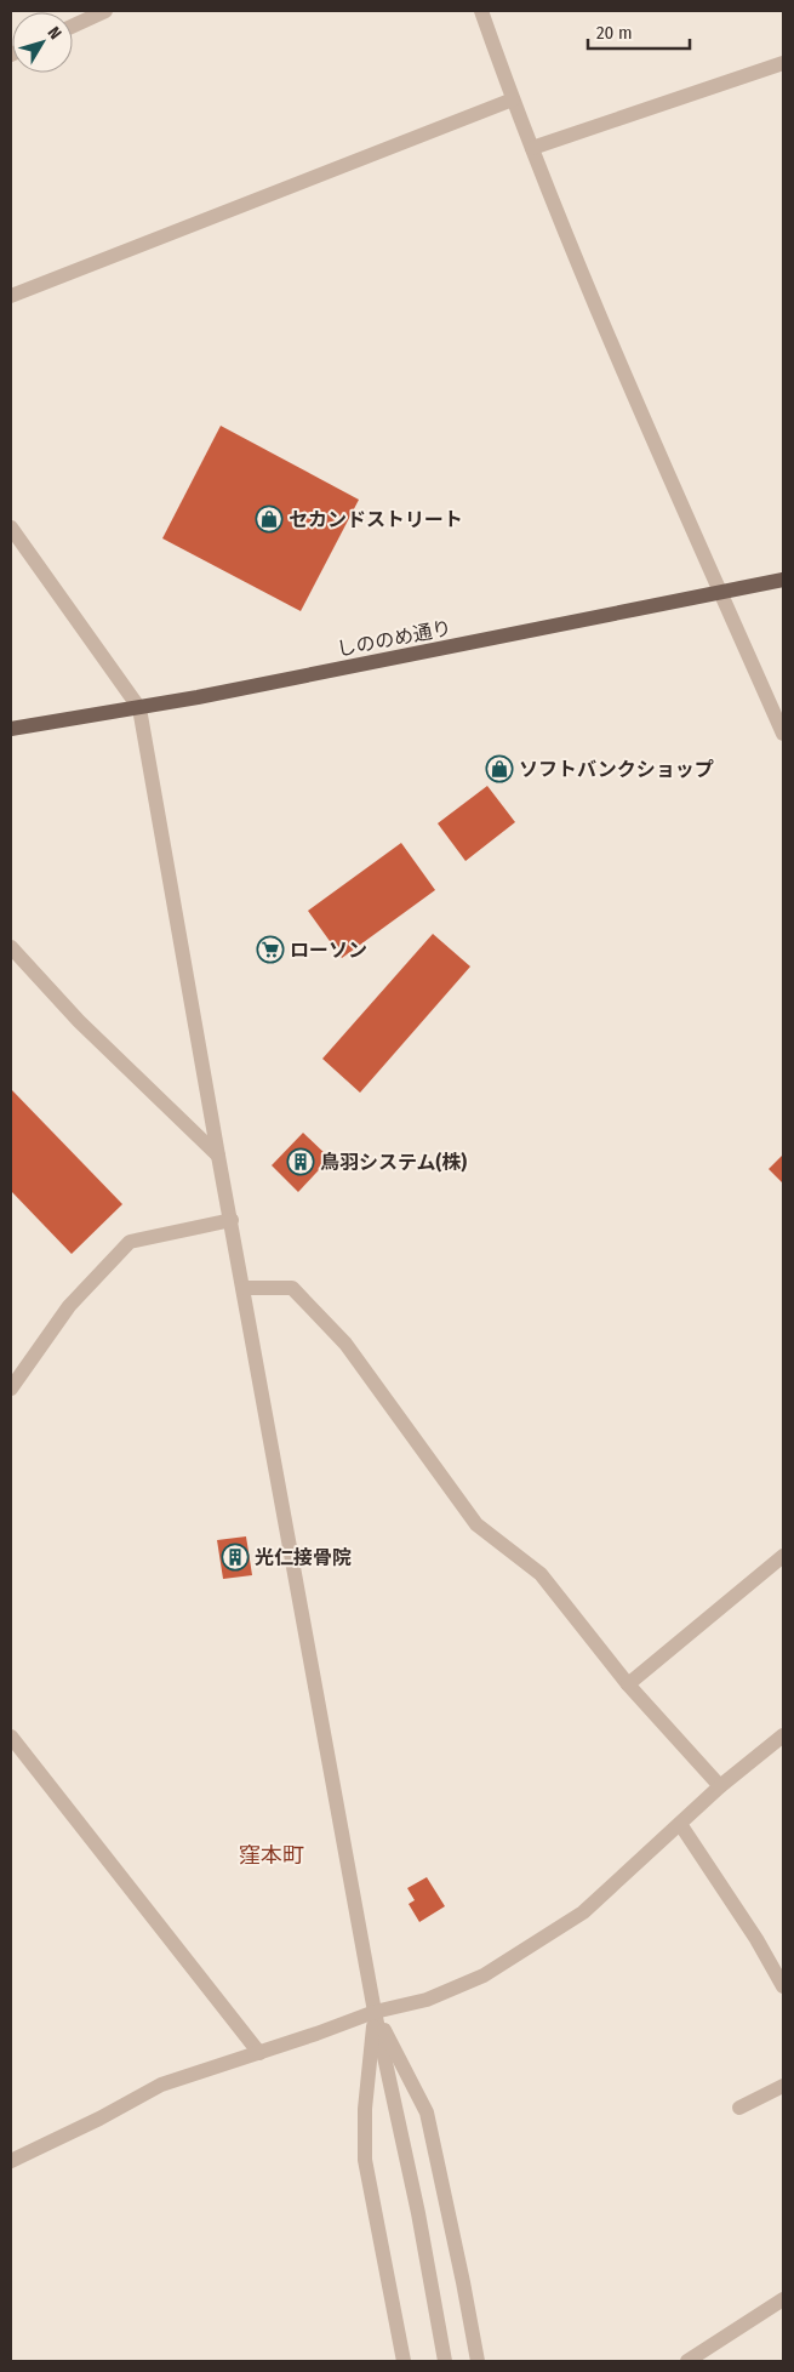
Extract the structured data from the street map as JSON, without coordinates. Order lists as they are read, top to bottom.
{
  "streets": {
    "main road": ["しののめ通り"]
  },
  "districts": ["窪本町"],
  "places": {
    "shop": ["セカンドストリート", "ソフトバンクショップ"],
    "supermarket": ["ローソン"],
    "building": ["鳥羽システム(株)", "光仁接骨院"]
  },
  "scale_bar": "20 m",
  "north": "top right"
}
